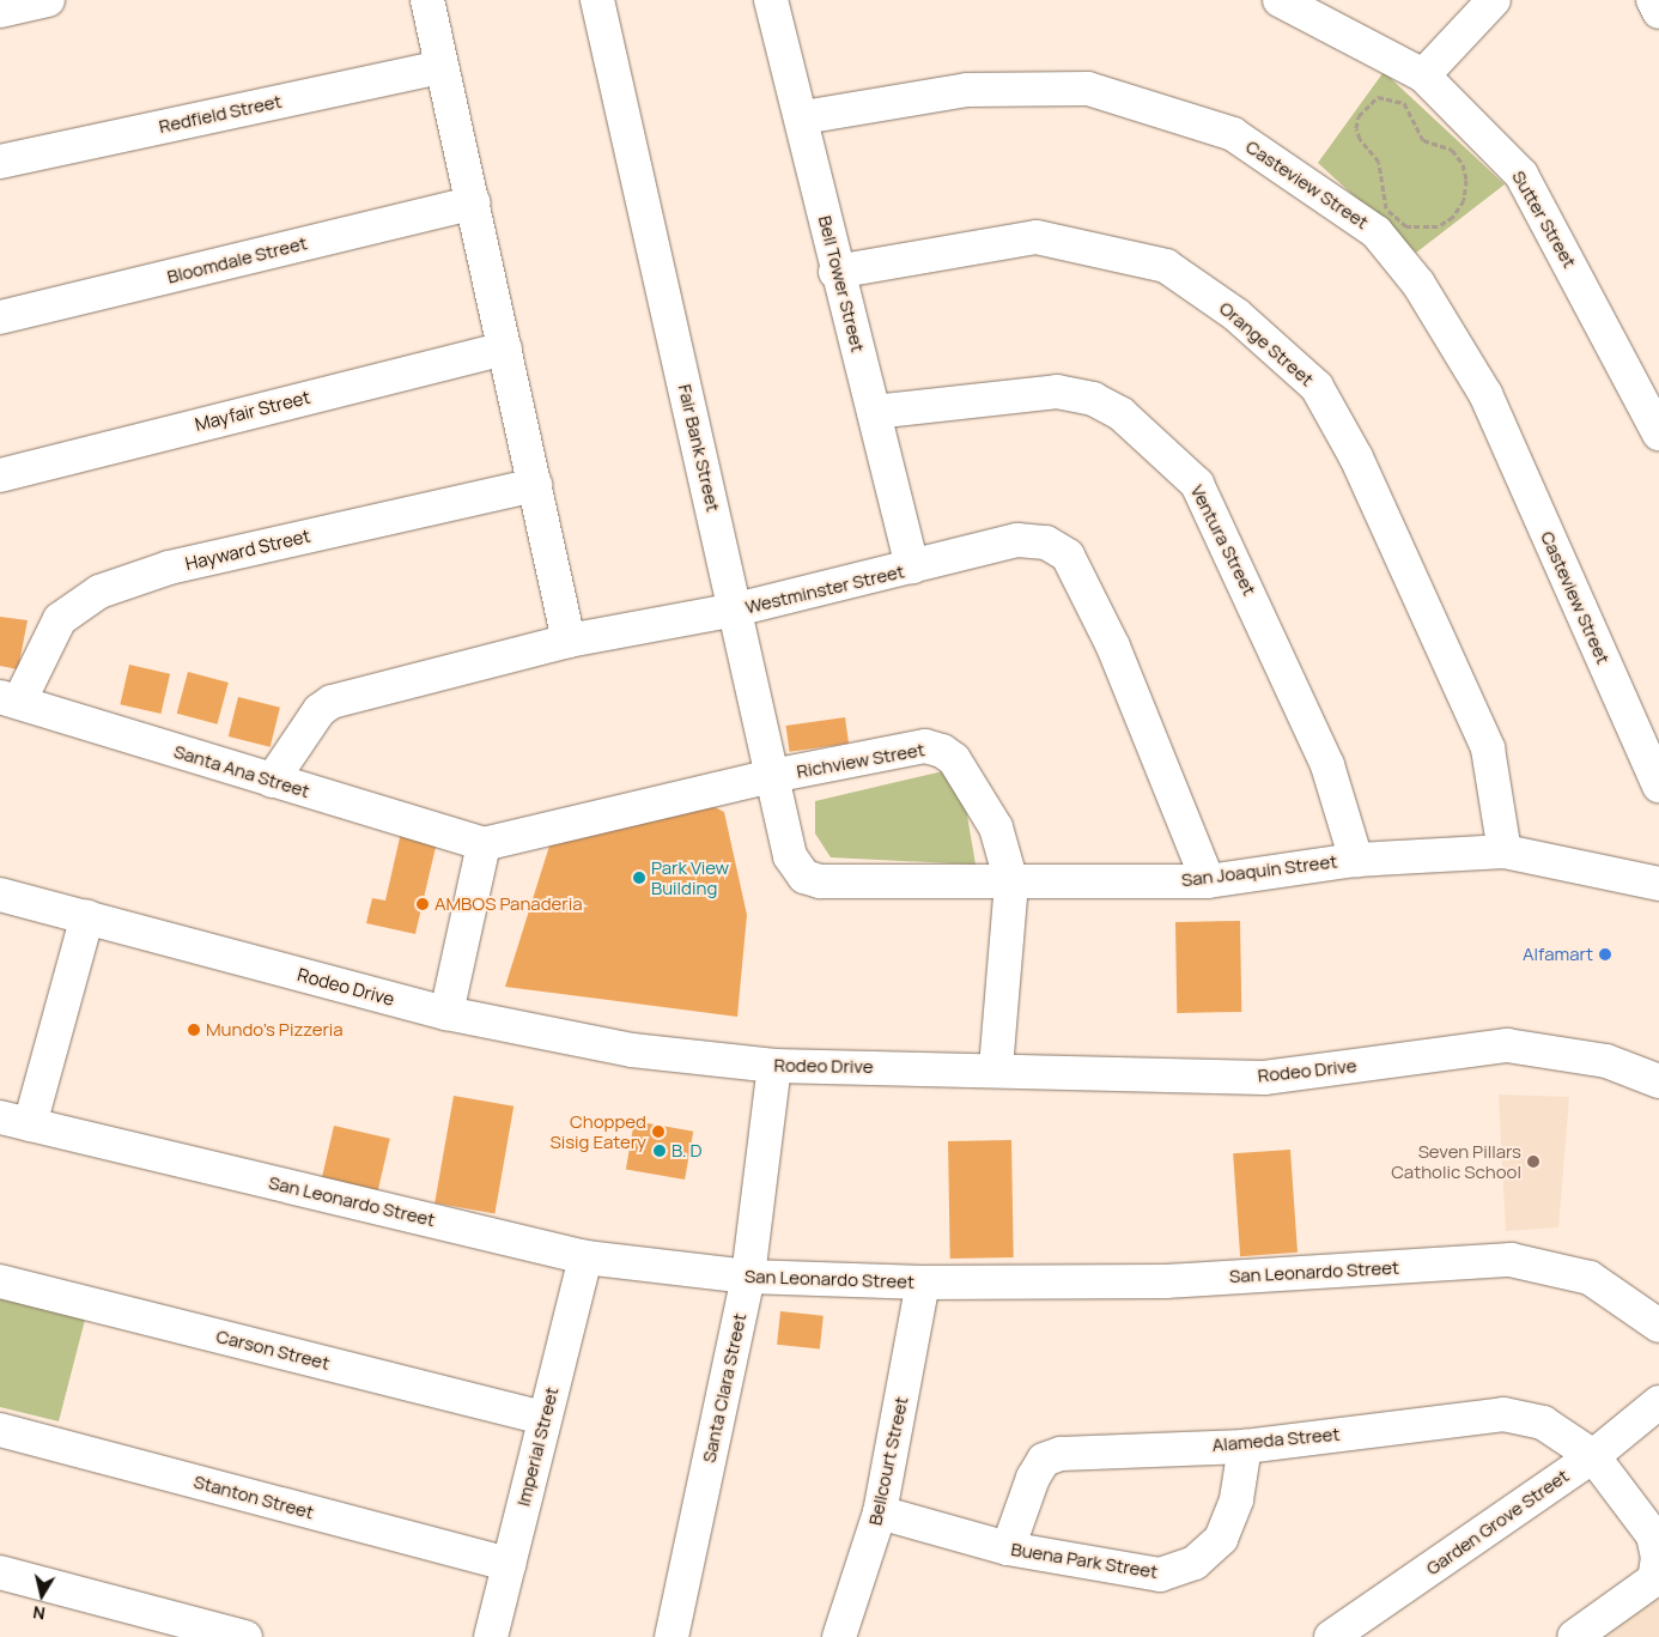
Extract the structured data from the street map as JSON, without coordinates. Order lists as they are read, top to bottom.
{
  "streets": {
    "street": [
      "Redfield Street",
      "Casteview Street",
      "Sutter Street",
      "Bloomdale Street",
      "Bell Tower Street",
      "Orange Street",
      "Mayfair Street",
      "Fair Bank Street",
      "Ventura Street",
      "Hayward Street",
      "Westminster Street",
      "Richview Street",
      "Santa Ana Street",
      "San Joaquin Street",
      "Rodeo Drive",
      "San Leonardo Street",
      "Carson Street",
      "Santa Clara Street",
      "Alameda Street",
      "Imperial Street",
      "Bellcourt Street",
      "Stanton Street",
      "Garden Grove Street",
      "Buena Park Street"
    ]
  },
  "crossings": [
    ["Casteview Street", "Bell Tower Street"],
    ["Bell Tower Street", "Orange Street"],
    ["Bell Tower Street", "Ventura Street"],
    ["Bell Tower Street", "Westminster Street"],
    ["Orange Street", "San Joaquin Street"],
    ["Fair Bank Street", "Westminster Street"],
    ["Fair Bank Street", "Richview Street"],
    ["Fair Bank Street", "San Joaquin Street"],
    ["Ventura Street", "San Joaquin Street"],
    ["Hayward Street", "Santa Ana Street"],
    ["Westminster Street", "Santa Ana Street"],
    ["Westminster Street", "San Joaquin Street"],
    ["Richview Street", "Santa Ana Street"],
    ["Richview Street", "San Joaquin Street"],
    ["Richview Street", "Rodeo Drive"],
    ["Rodeo Drive", "Santa Clara Street"],
    ["San Leonardo Street", "Santa Clara Street"],
    ["San Leonardo Street", "Imperial Street"],
    ["San Leonardo Street", "Bellcourt Street"],
    ["Carson Street", "Imperial Street"],
    ["Alameda Street", "Garden Grove Street"],
    ["Alameda Street", "Buena Park Street"],
    ["Imperial Street", "Stanton Street"],
    ["Bellcourt Street", "Buena Park Street"]
  ],
  "places": [
    "Park View Building",
    "AMBOS Panaderia",
    "Alfamart",
    "Mundo’s Pizzeria",
    "Chopped Sisig Eatery",
    "B. D",
    "Seven Pillars Catholic School"
  ],
  "north": "bottom"
}
